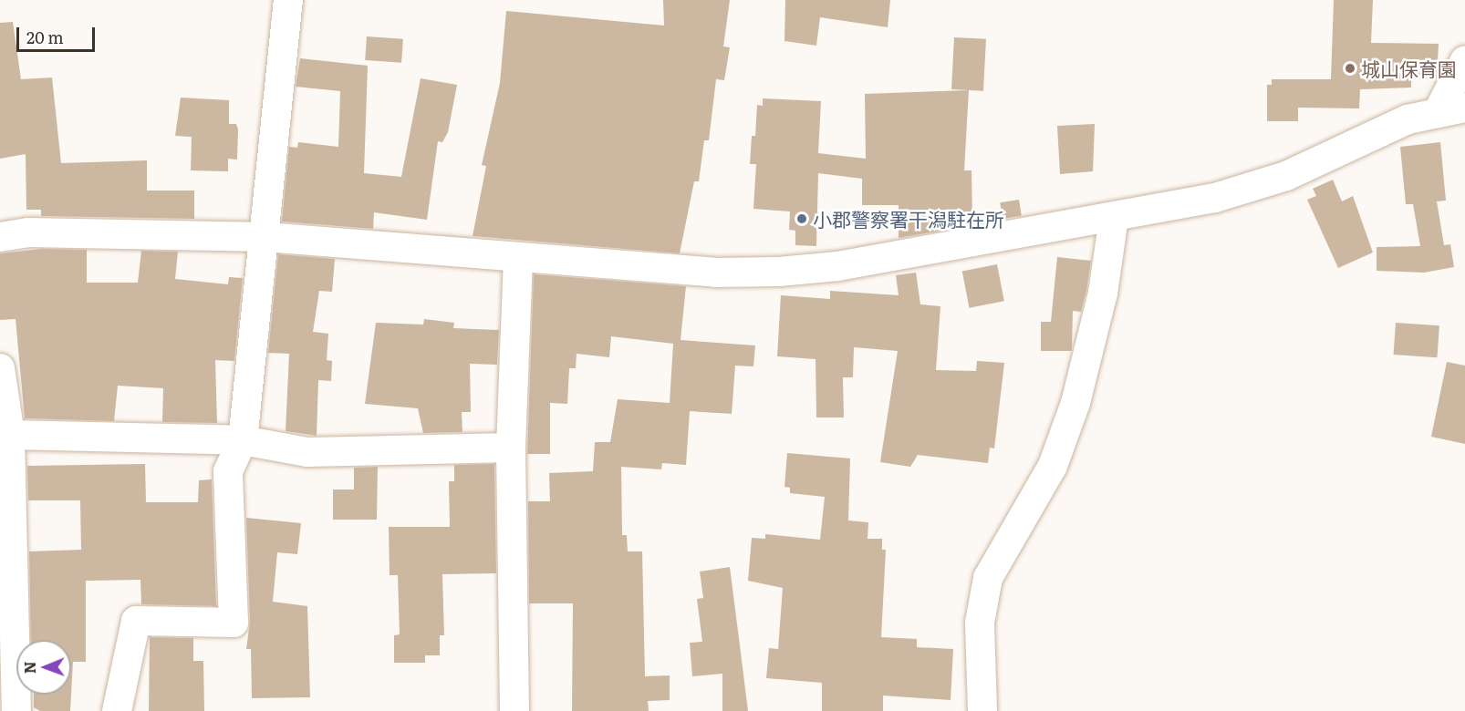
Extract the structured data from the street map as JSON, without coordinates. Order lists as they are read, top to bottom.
{
  "places": ["城山保育園", "小郡警察署干潟駐在所"],
  "scale_bar": "20 m",
  "north": "left"
}
